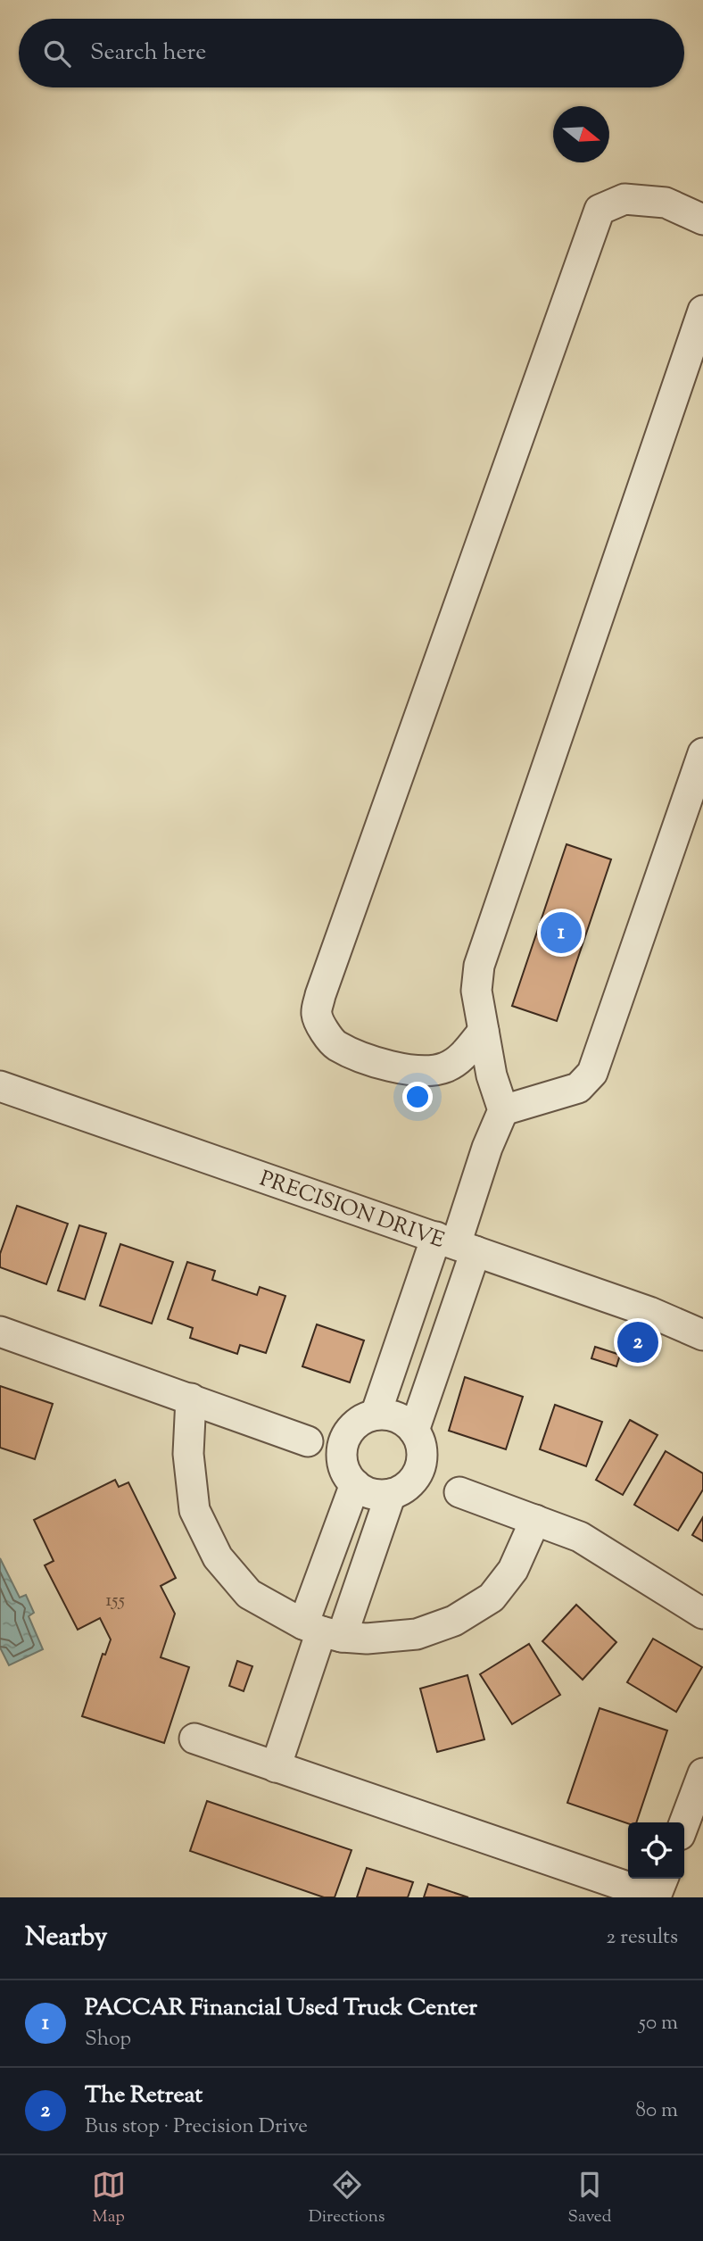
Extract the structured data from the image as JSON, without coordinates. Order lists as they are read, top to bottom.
{
  "streets": {
    "street": ["PRECISION DRIVE"]
  },
  "house_numbers": ["155"],
  "north": "right",
  "page": {
    "search": "Search here",
    "pins": ["1", "2"],
    "heading": ["Nearby", "2 results"],
    "list": [
      {
        "mark": "1",
        "name": "PACCAR Financial Used Truck Center",
        "note": "Shop",
        "value": "50 m"
      },
      {
        "mark": "2",
        "name": "The Retreat",
        "note": "Bus stop · Precision Drive",
        "value": "80 m"
      }
    ],
    "nav": ["Map", "Directions", "Saved"]
  }
}
